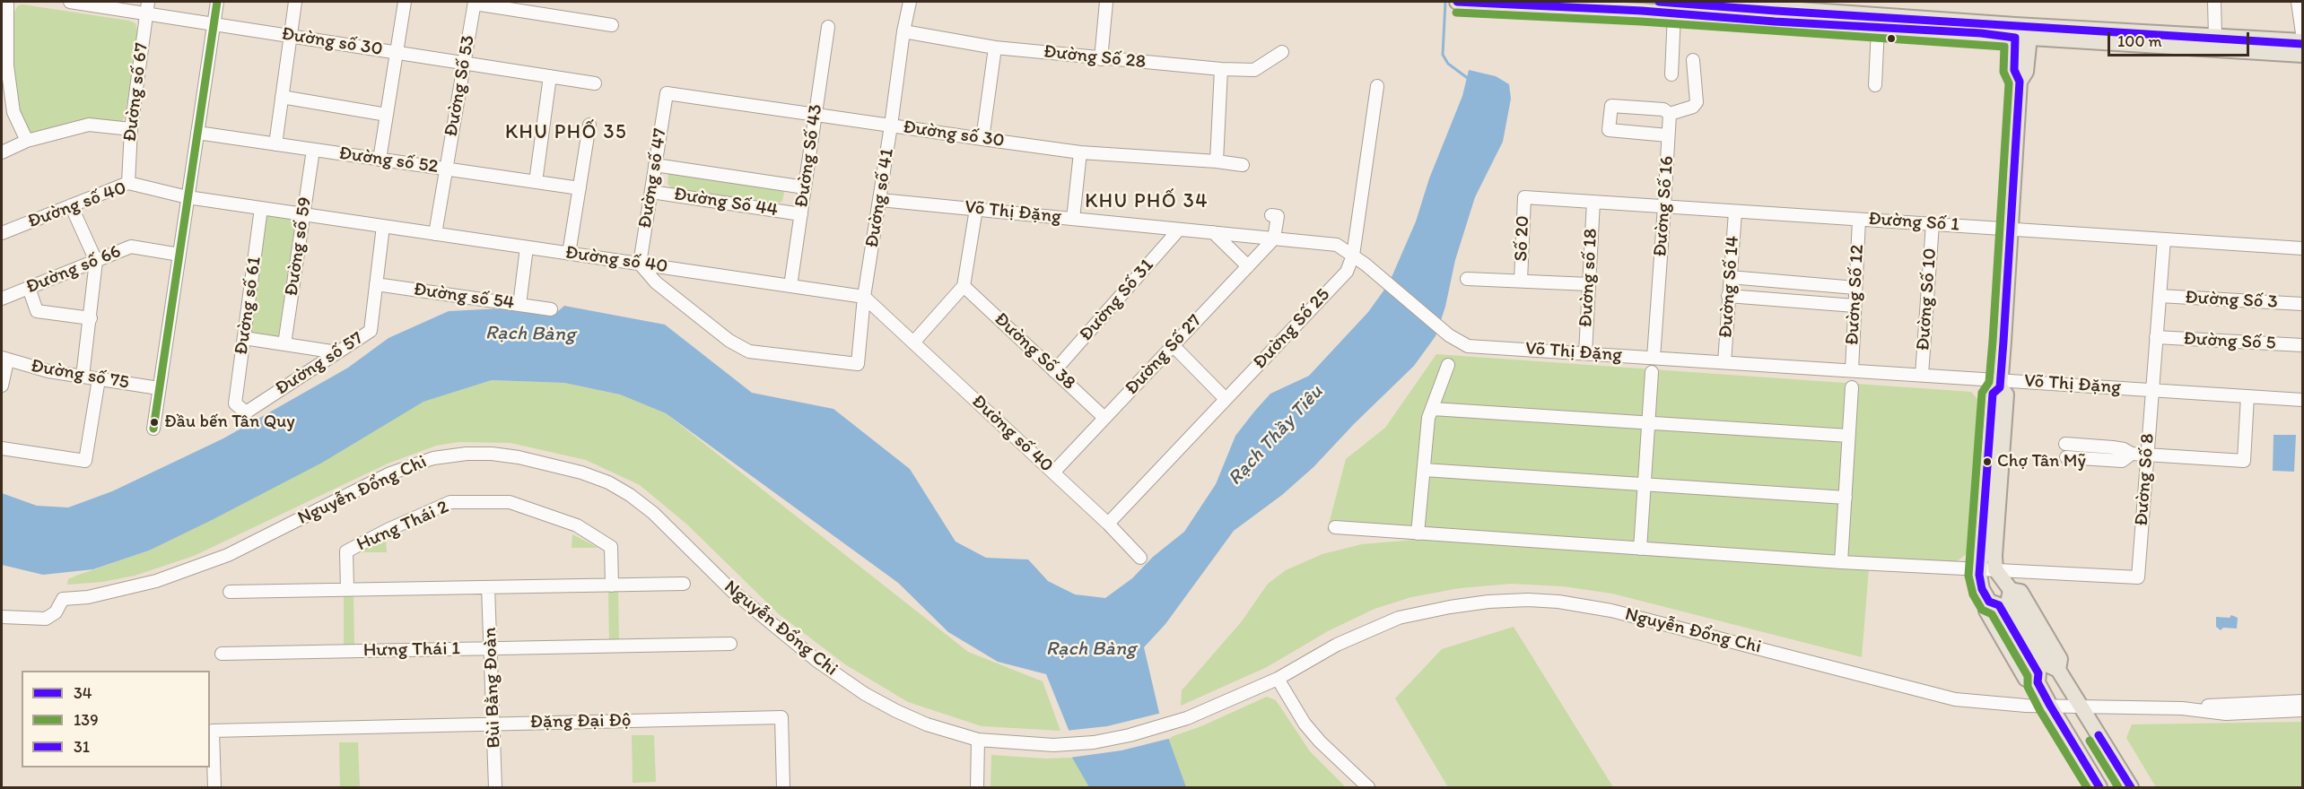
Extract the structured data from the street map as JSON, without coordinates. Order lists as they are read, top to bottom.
{
  "streets": {
    "street": [
      "Đường số 30",
      "Đường Số 28",
      "Đường Số 53",
      "Đường số 67",
      "Đường Số 43",
      "Đường số 52",
      "Đường số 47",
      "Đường số 41",
      "Đường Số 44",
      "Đường số 40",
      "Đường Số 16",
      "Võ Thị Đặng",
      "Đường Số 1",
      "Số 20",
      "Đường số 59",
      "Đường số 66",
      "Đường số 18",
      "Đường Số 14",
      "Đường Số 12",
      "Đường số 54",
      "Đường Số 10",
      "Đường Số 31",
      "Đường Số 3",
      "Đường số 61",
      "Đường Số 25",
      "Đường Số 5",
      "Đường Số 38",
      "Đường Số 27",
      "Đường số 57",
      "Đường số 75",
      "Đường Số 8",
      "Nguyễn Đổng Chi",
      "Hưng Thái 2",
      "Hưng Thái 1",
      "Bùi Bằng Đoàn",
      "Đặng Đại Độ"
    ]
  },
  "crossings": [
    ["Đường số 30", "Đường Số 53"],
    ["Đường số 30", "Đường số 67"],
    ["Đường số 30", "Đường Số 43"],
    ["Đường số 30", "Đường số 47"],
    ["Đường số 30", "Đường số 41"],
    ["Đường Số 28", "Đường số 41"],
    ["Đường Số 53", "Đường số 52"],
    ["Đường Số 53", "Đường số 40"],
    ["Đường số 67", "Đường số 40"],
    ["Đường Số 43", "Đường Số 44"],
    ["Đường Số 43", "Đường số 40"],
    ["Đường số 52", "Đường số 59"],
    ["Đường số 47", "Đường số 41"],
    ["Đường số 47", "Đường Số 44"],
    ["Đường số 47", "Đường số 40"],
    ["Đường số 41", "Đường số 40"],
    ["Đường số 41", "Võ Thị Đặng"],
    ["Đường số 40", "Đường số 59"],
    ["Đường số 40", "Đường số 61"],
    ["Đường số 40", "Đường Số 25"],
    ["Đường số 40", "Đường Số 27"],
    ["Đường số 40", "Đường số 57"],
    ["Đường Số 16", "Võ Thị Đặng"],
    ["Đường Số 16", "Đường Số 1"],
    ["Võ Thị Đặng", "Đường số 18"],
    ["Võ Thị Đặng", "Đường Số 14"],
    ["Võ Thị Đặng", "Đường Số 12"],
    ["Võ Thị Đặng", "Đường Số 10"],
    ["Võ Thị Đặng", "Đường Số 31"],
    ["Võ Thị Đặng", "Đường Số 25"],
    ["Võ Thị Đặng", "Đường Số 27"],
    ["Võ Thị Đặng", "Đường Số 8"],
    ["Đường Số 1", "Số 20"],
    ["Đường Số 1", "Đường số 18"],
    ["Đường Số 1", "Đường Số 14"],
    ["Đường Số 1", "Đường Số 12"],
    ["Đường Số 1", "Đường Số 10"],
    ["Đường Số 1", "Đường Số 8"],
    ["Đường số 54", "Đường số 57"],
    ["Đường Số 31", "Đường Số 38"],
    ["Đường Số 3", "Đường Số 8"],
    ["Đường số 61", "Đường số 57"],
    ["Đường Số 5", "Đường Số 8"],
    ["Đường Số 38", "Đường Số 27"],
    ["Hưng Thái 1", "Bùi Bằng Đoàn"],
    ["Bùi Bằng Đoàn", "Đặng Đại Độ"]
  ],
  "districts": ["KHU PHỐ 35", "KHU PHỐ 34"],
  "water": ["Rạch Bàng", "Rạch Thầy Tiêu"],
  "places": ["Đầu bến Tân Quy", "Chợ Tân Mỹ"],
  "lines": ["transit line 34", "transit line 31", "transit line 139"],
  "legend": ["34", "139", "31"],
  "scale_bar": "100 m"
}
